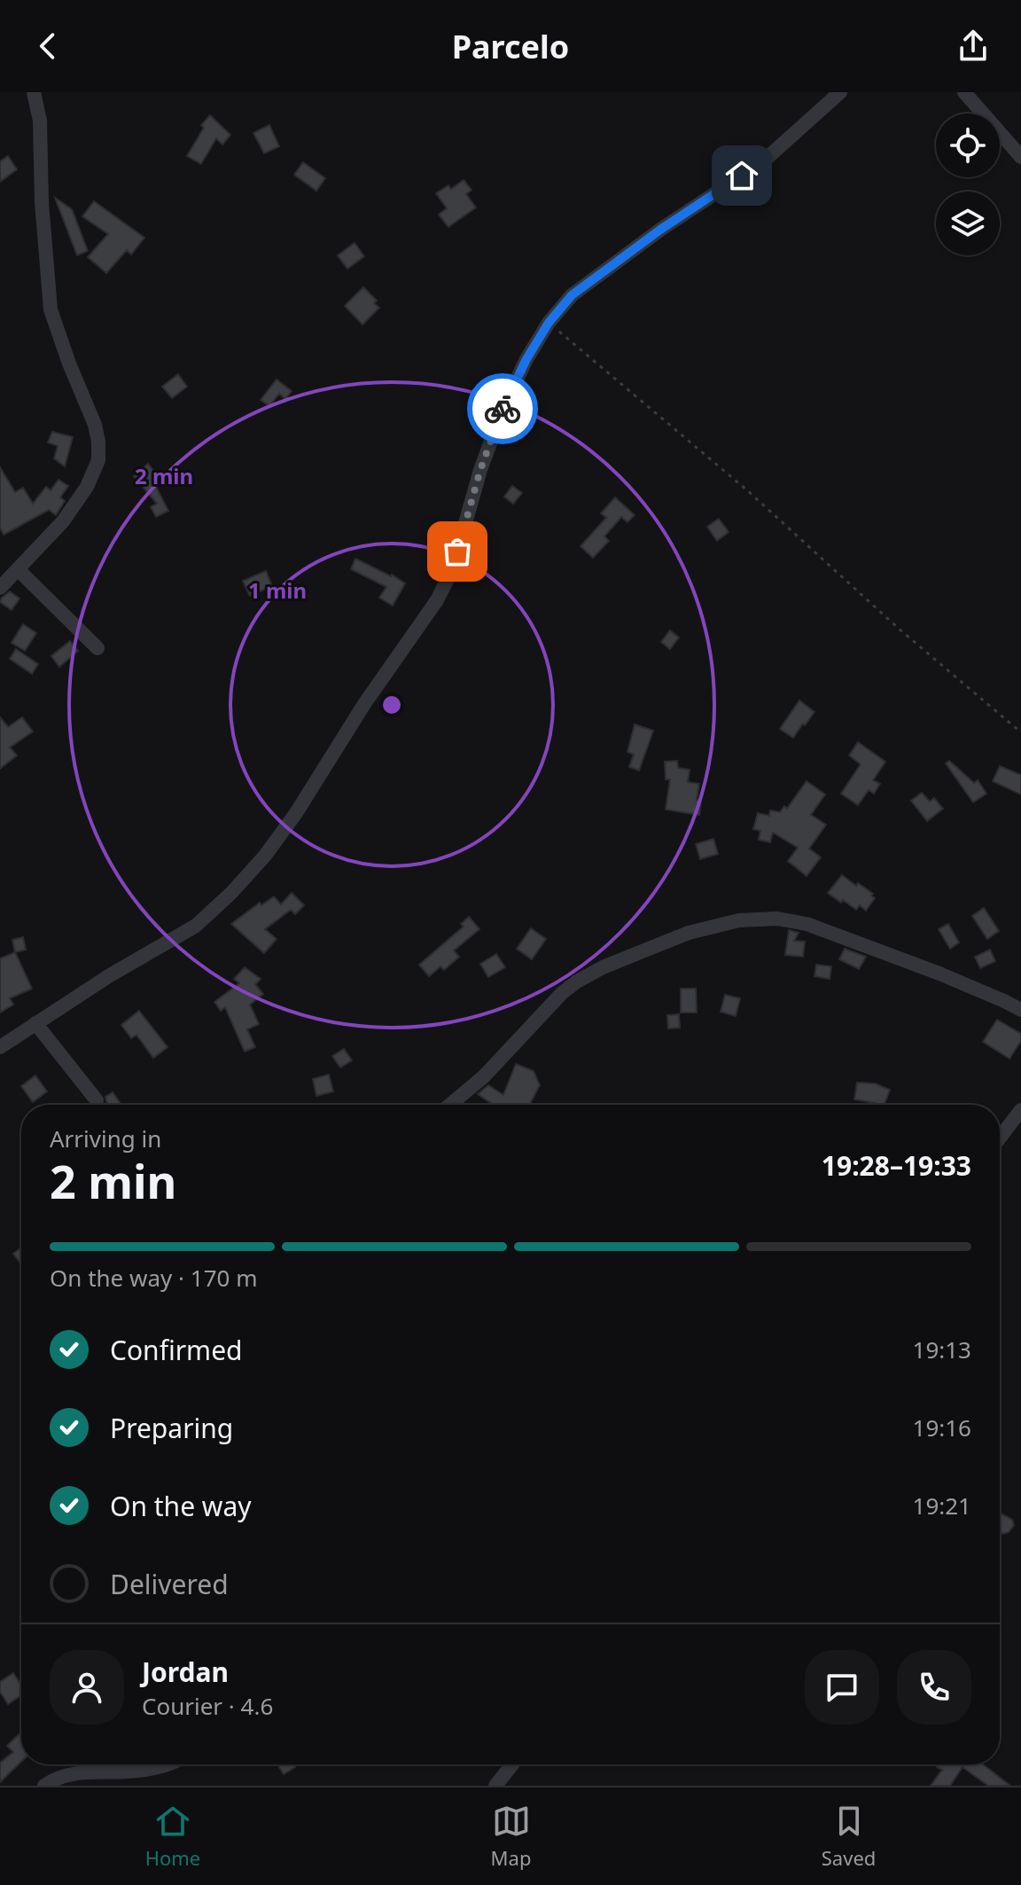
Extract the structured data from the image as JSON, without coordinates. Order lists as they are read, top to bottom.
{
  "page": {
    "header": "Parcelo",
    "heading": ["2 min", "Arriving in", "19:28–19:33"],
    "panel": ["Jordan", "Courier · 4.6"],
    "bar": "On the way · 170 m",
    "list": [
      ["Confirmed", "19:13"],
      ["Preparing", "19:16"],
      ["On the way", "19:21"],
      "Delivered"
    ],
    "tabs": ["Home", "Map", "Saved"]
  },
  "rings": ["2 min", "1 min"]
}
